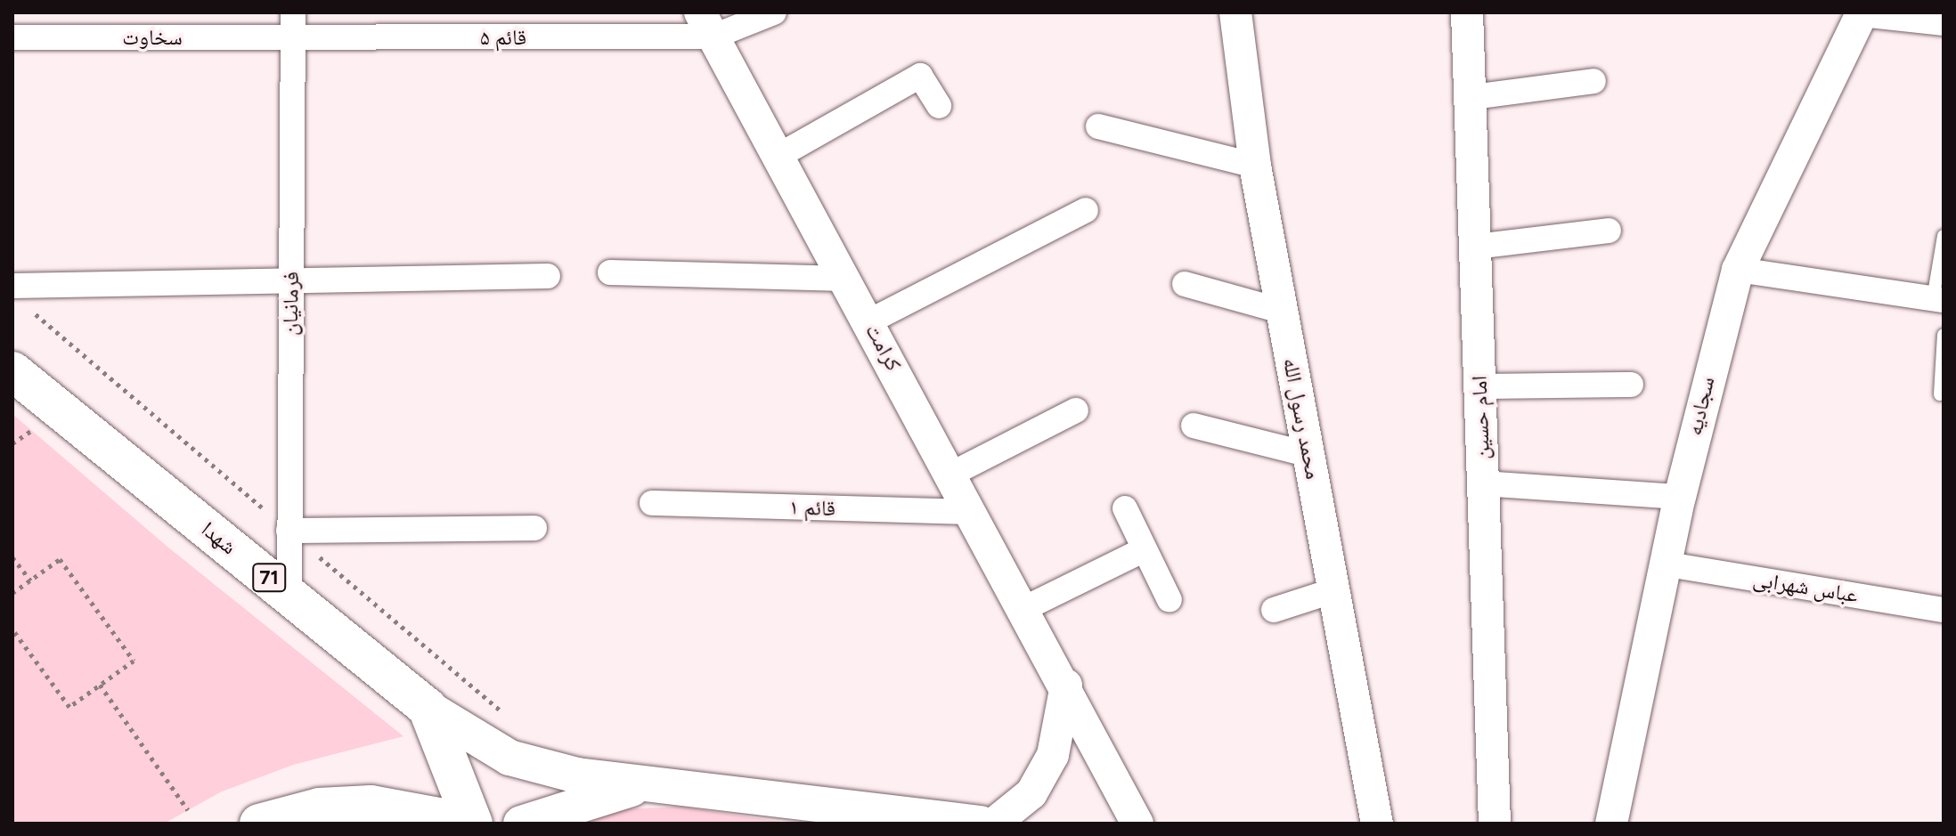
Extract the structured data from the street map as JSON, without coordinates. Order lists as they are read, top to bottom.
{
  "streets": {
    "highway": ["شهدا", "71"],
    "street": [
      "سخاوت",
      "قائم ۵",
      "فرمانیان",
      "کرامت",
      "سجادیه",
      "امام حسین",
      "محمد رسول الله",
      "قائم ۱",
      "عباس شهرابی"
    ]
  },
  "crossings": [
    ["سخاوت", "قائم ۵"],
    ["سخاوت", "فرمانیان"],
    ["قائم ۵", "فرمانیان"],
    ["قائم ۵", "کرامت"],
    ["فرمانیان", "شهدا"],
    ["کرامت", "قائم ۱"],
    ["سجادیه", "عباس شهرابی"],
    ["شهدا", "71"]
  ]
}
